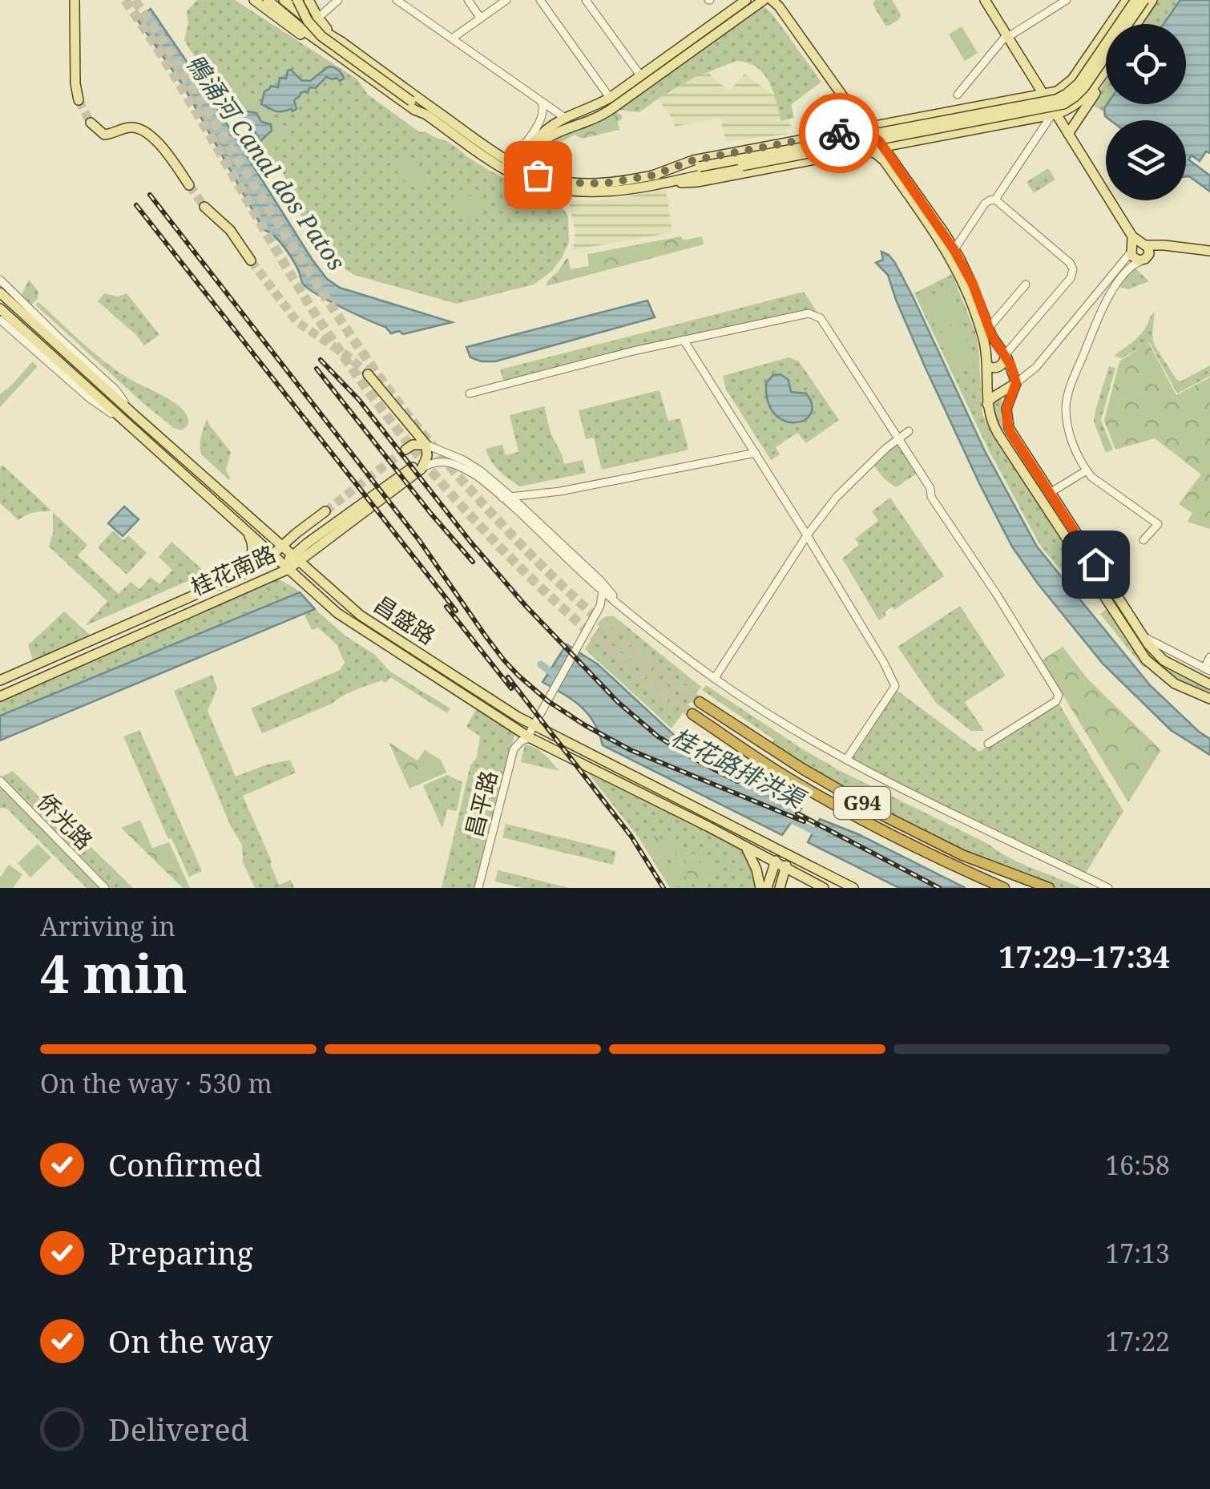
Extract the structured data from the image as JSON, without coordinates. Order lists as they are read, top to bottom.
{
  "streets": {
    "highway": ["G94"],
    "main road": ["桂花南路", "昌盛路"],
    "street": ["昌平路", "侨光路"]
  },
  "crossings": [
    ["桂花南路", "昌盛路"],
    ["昌盛路", "昌平路"]
  ],
  "water": ["鴨涌河 Canal dos Patos", "桂花路排洪渠"],
  "page": {
    "heading": ["4 min", "Arriving in", "17:29–17:34"],
    "bar": "On the way · 530 m",
    "list": [
      ["Confirmed", "16:58"],
      ["Preparing", "17:13"],
      ["On the way", "17:22"],
      "Delivered"
    ]
  }
}
